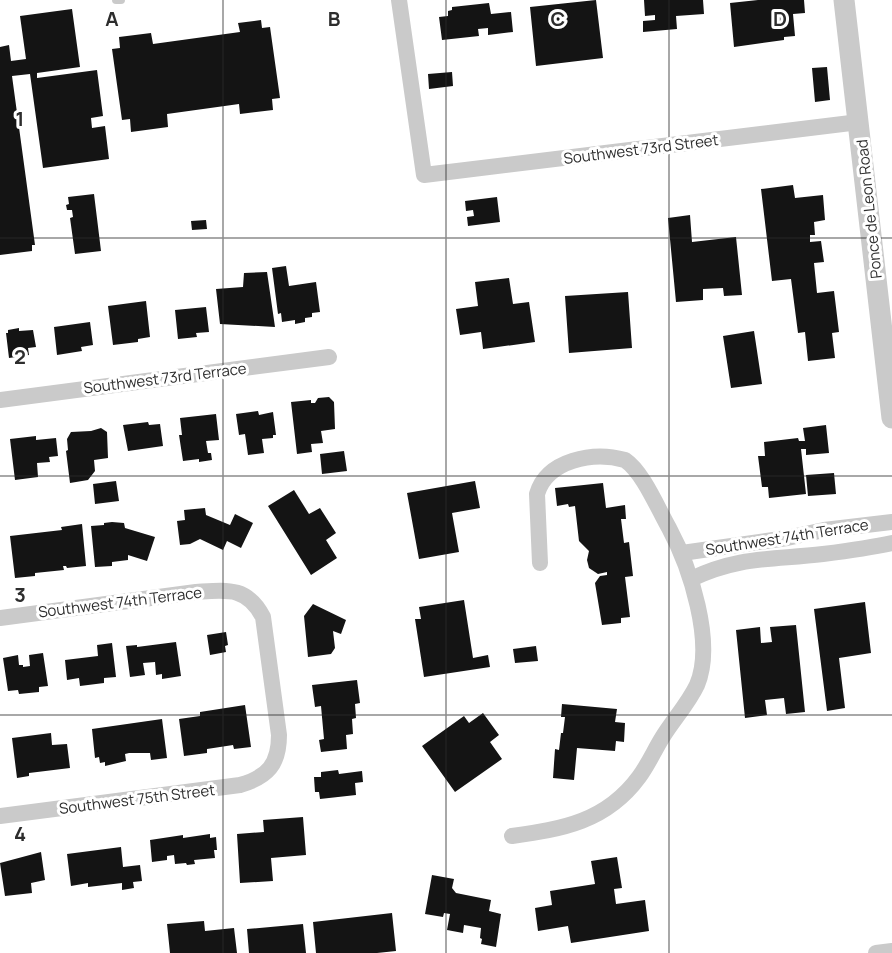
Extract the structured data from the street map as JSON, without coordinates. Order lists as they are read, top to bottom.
{
  "streets": {
    "street": [
      "Southwest 73rd Street",
      "Ponce de Leon Road",
      "Southwest 73rd Terrace",
      "Southwest 74th Terrace",
      "Southwest 75th Street"
    ]
  },
  "crossings": [
    ["Southwest 73rd Street", "Ponce de Leon Road"],
    ["Southwest 74th Terrace", "Southwest 75th Street"]
  ],
  "grid": {
    "columns": [
      "A",
      "B",
      "C",
      "D"
    ],
    "rows": [
      "1",
      "2",
      "3",
      "4"
    ]
  }
}
